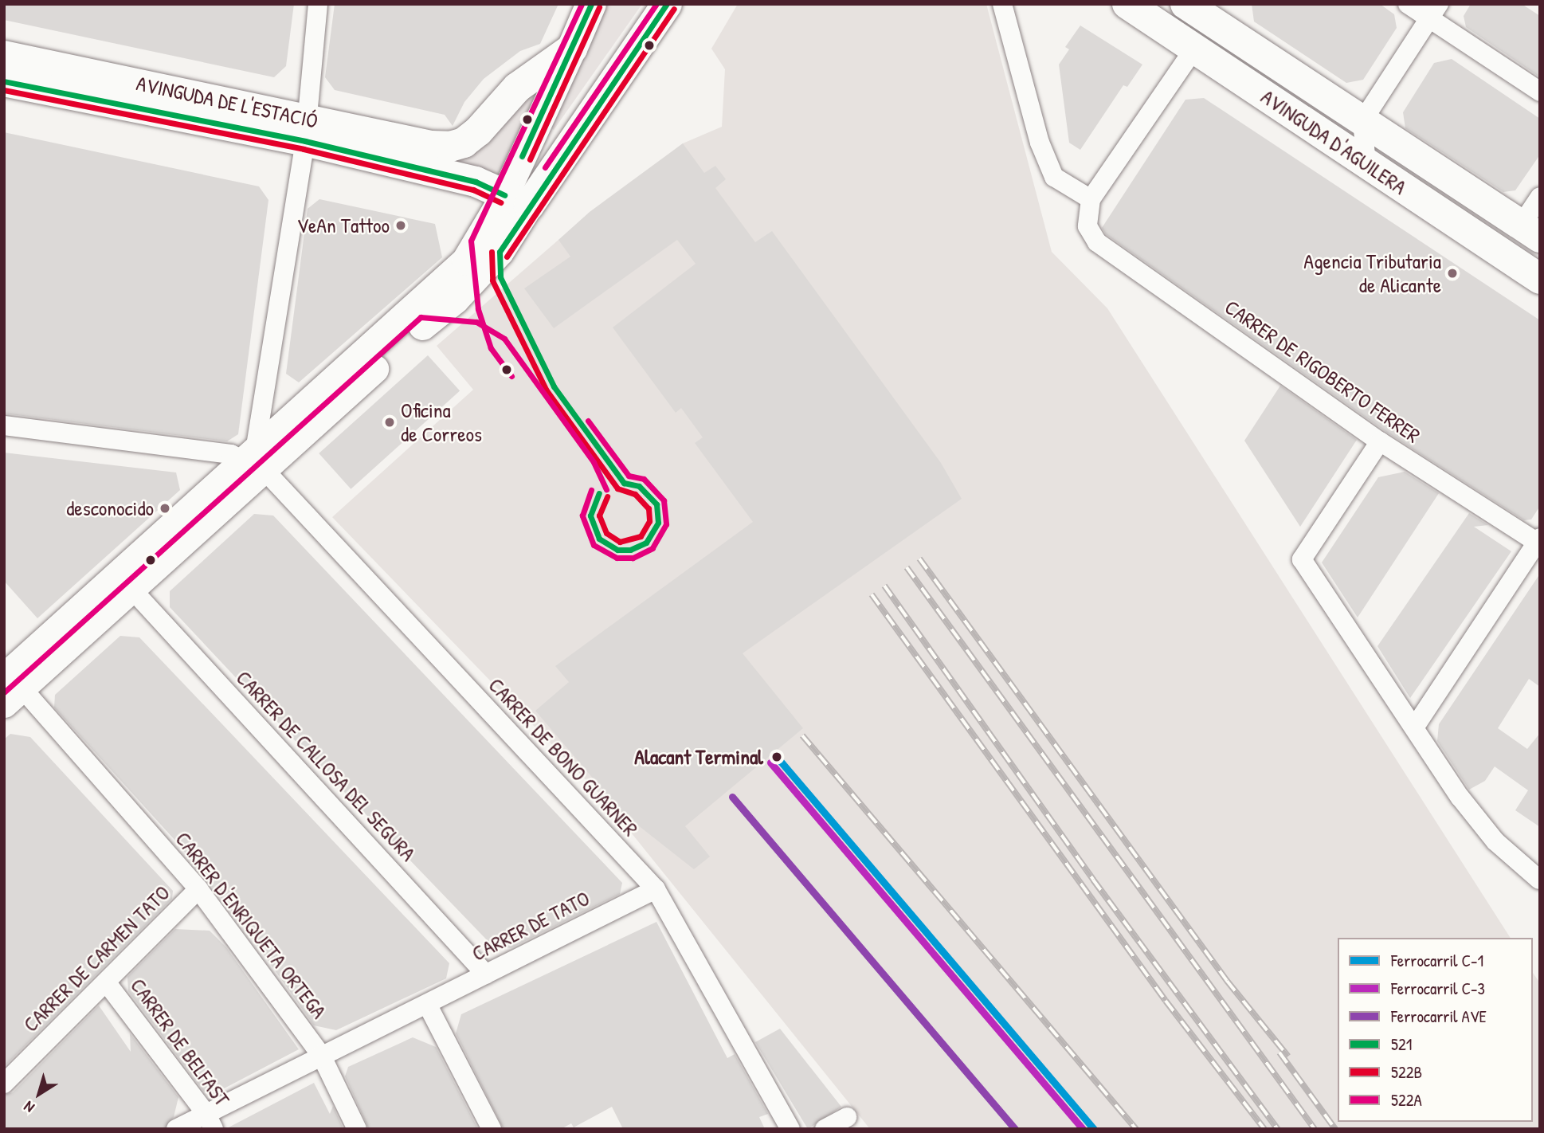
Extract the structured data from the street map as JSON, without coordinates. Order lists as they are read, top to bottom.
{
  "streets": {
    "main road": ["AVINGUDA DE L'ESTACIÓ", "AVINGUDA D'AGUILERA"],
    "street": [
      "CARRER DE RIGOBERTO FERRER",
      "CARRER DE BONO GUARNER",
      "CARRER DE CALLOSA DEL SEGURA",
      "CARRER D'ENRIQUETA ORTEGA",
      "CARRER DE TATO",
      "CARRER DE CARMEN TATO",
      "CARRER DE BELFAST"
    ]
  },
  "crossings": [
    ["CARRER DE BONO GUARNER", "CARRER DE TATO"],
    ["CARRER DE CALLOSA DEL SEGURA", "CARRER DE TATO"],
    ["CARRER D'ENRIQUETA ORTEGA", "CARRER DE TATO"],
    ["CARRER D'ENRIQUETA ORTEGA", "CARRER DE CARMEN TATO"],
    ["CARRER DE TATO", "CARRER DE BELFAST"],
    ["CARRER DE CARMEN TATO", "CARRER DE BELFAST"]
  ],
  "places": [
    "VeAn Tattoo",
    "Agencia Tributaria de Alicante",
    "Oficina de Correos",
    "desconocido",
    "Alacant Terminal"
  ],
  "lines": [
    "transit line 521",
    "transit line 522A",
    "transit line 522B",
    "rail line C-1",
    "rail line C-3",
    "rail line AVE"
  ],
  "legend": [
    "Ferrocarril C-1",
    "Ferrocarril C-3",
    "Ferrocarril AVE",
    "521",
    "522B",
    "522A"
  ],
  "north": "bottom left"
}
